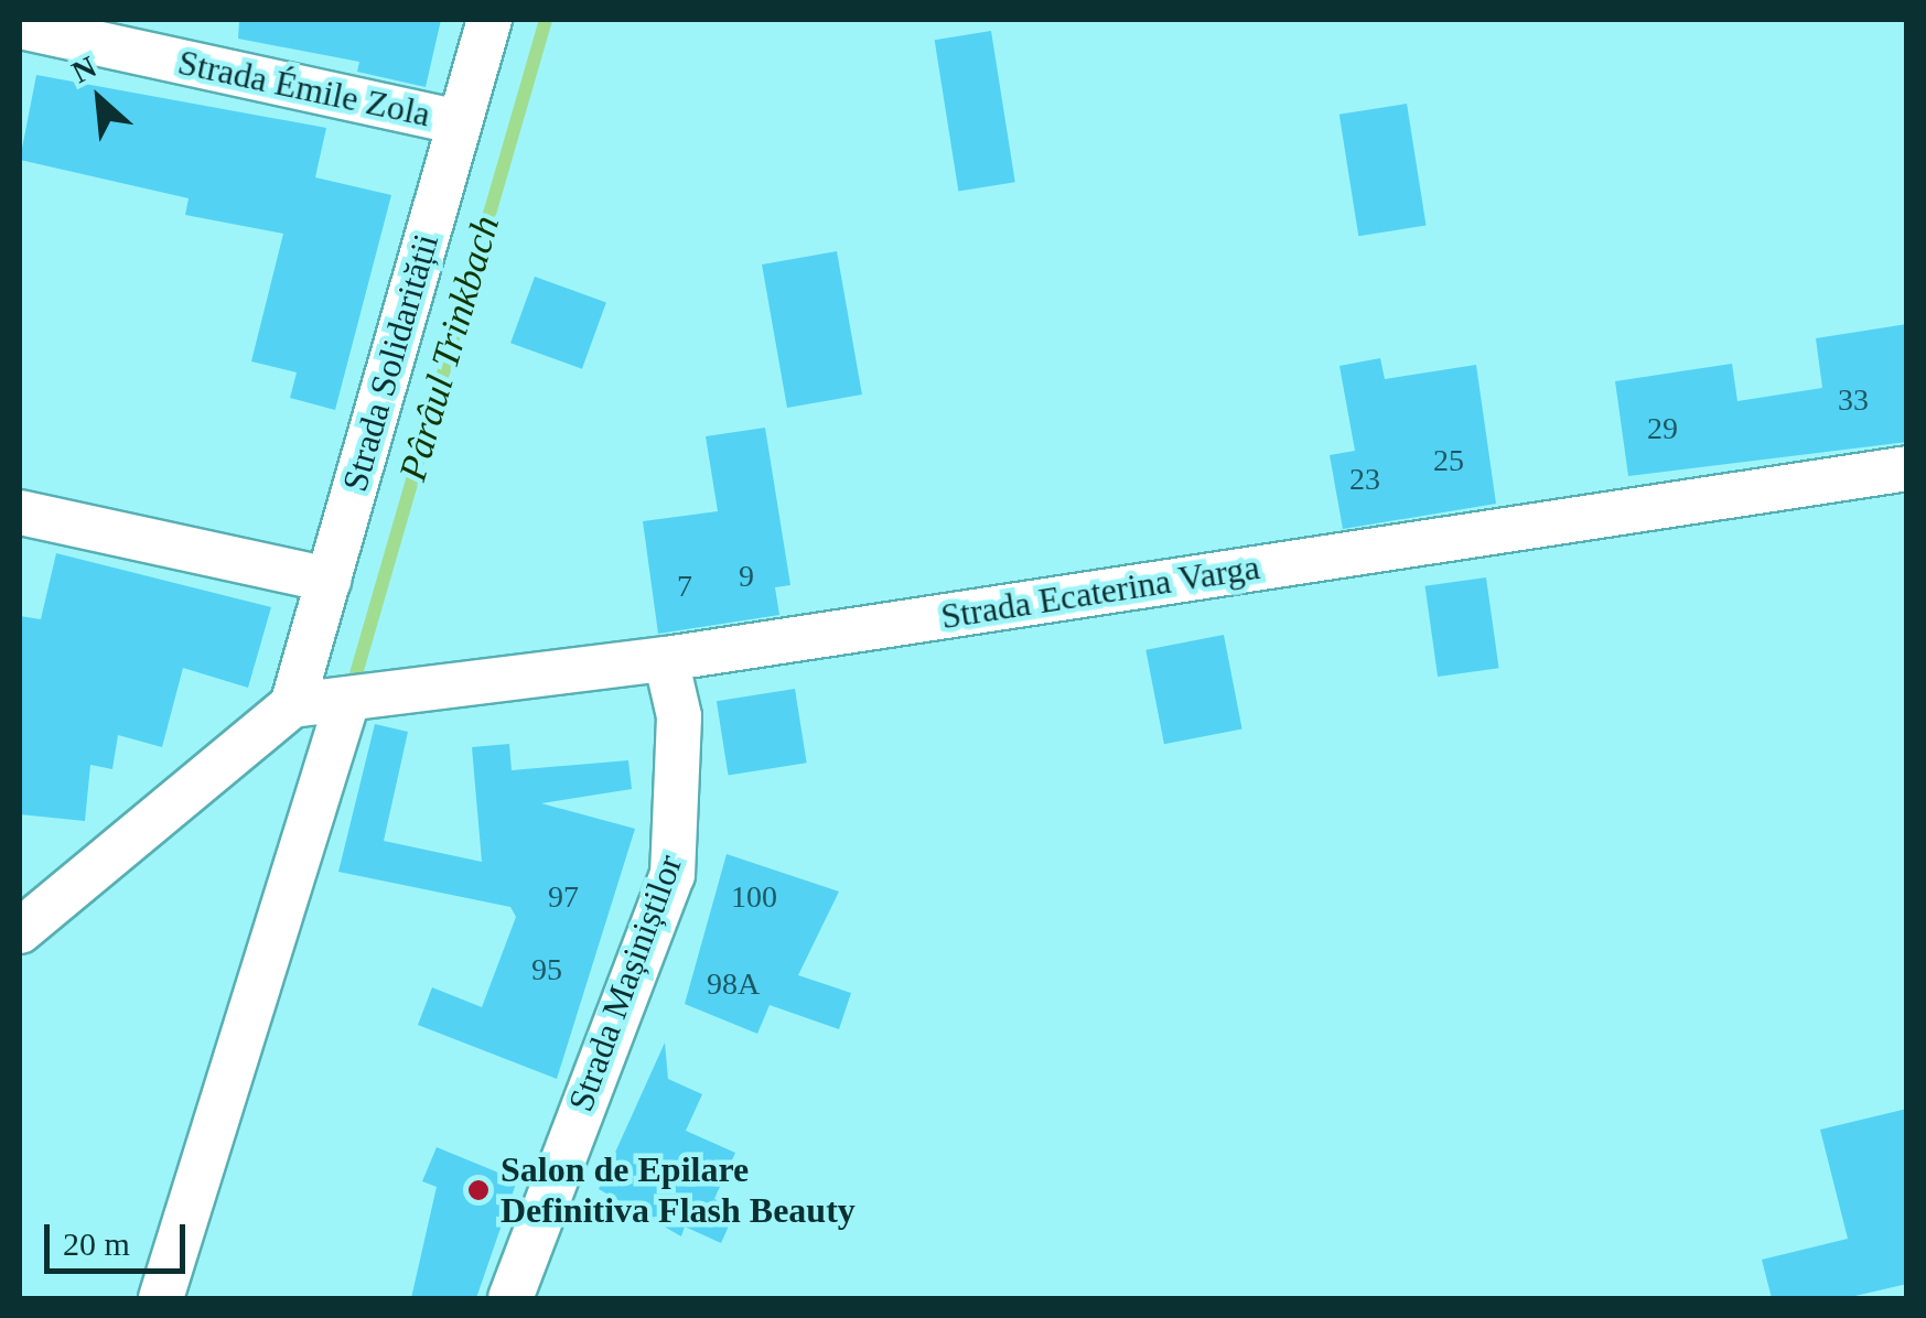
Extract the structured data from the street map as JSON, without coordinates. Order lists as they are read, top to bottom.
{
  "streets": {
    "street": [
      "Strada Émile Zola",
      "Strada Solidarității",
      "Strada Ecaterina Varga",
      "Strada Mașiniștilor"
    ]
  },
  "crossings": [
    ["Strada Émile Zola", "Strada Solidarității"],
    ["Strada Solidarității", "Strada Ecaterina Varga"],
    ["Strada Ecaterina Varga", "Strada Mașiniștilor"]
  ],
  "water": ["Pârâul Trinkbach"],
  "places": ["Salon de Epilare Definitiva Flash Beauty"],
  "house_numbers": [
    "33",
    "29",
    "25",
    "23",
    "9",
    "7",
    "97",
    "100",
    "95",
    "98A"
  ],
  "scale_bar": "20 m",
  "north": "top left"
}
